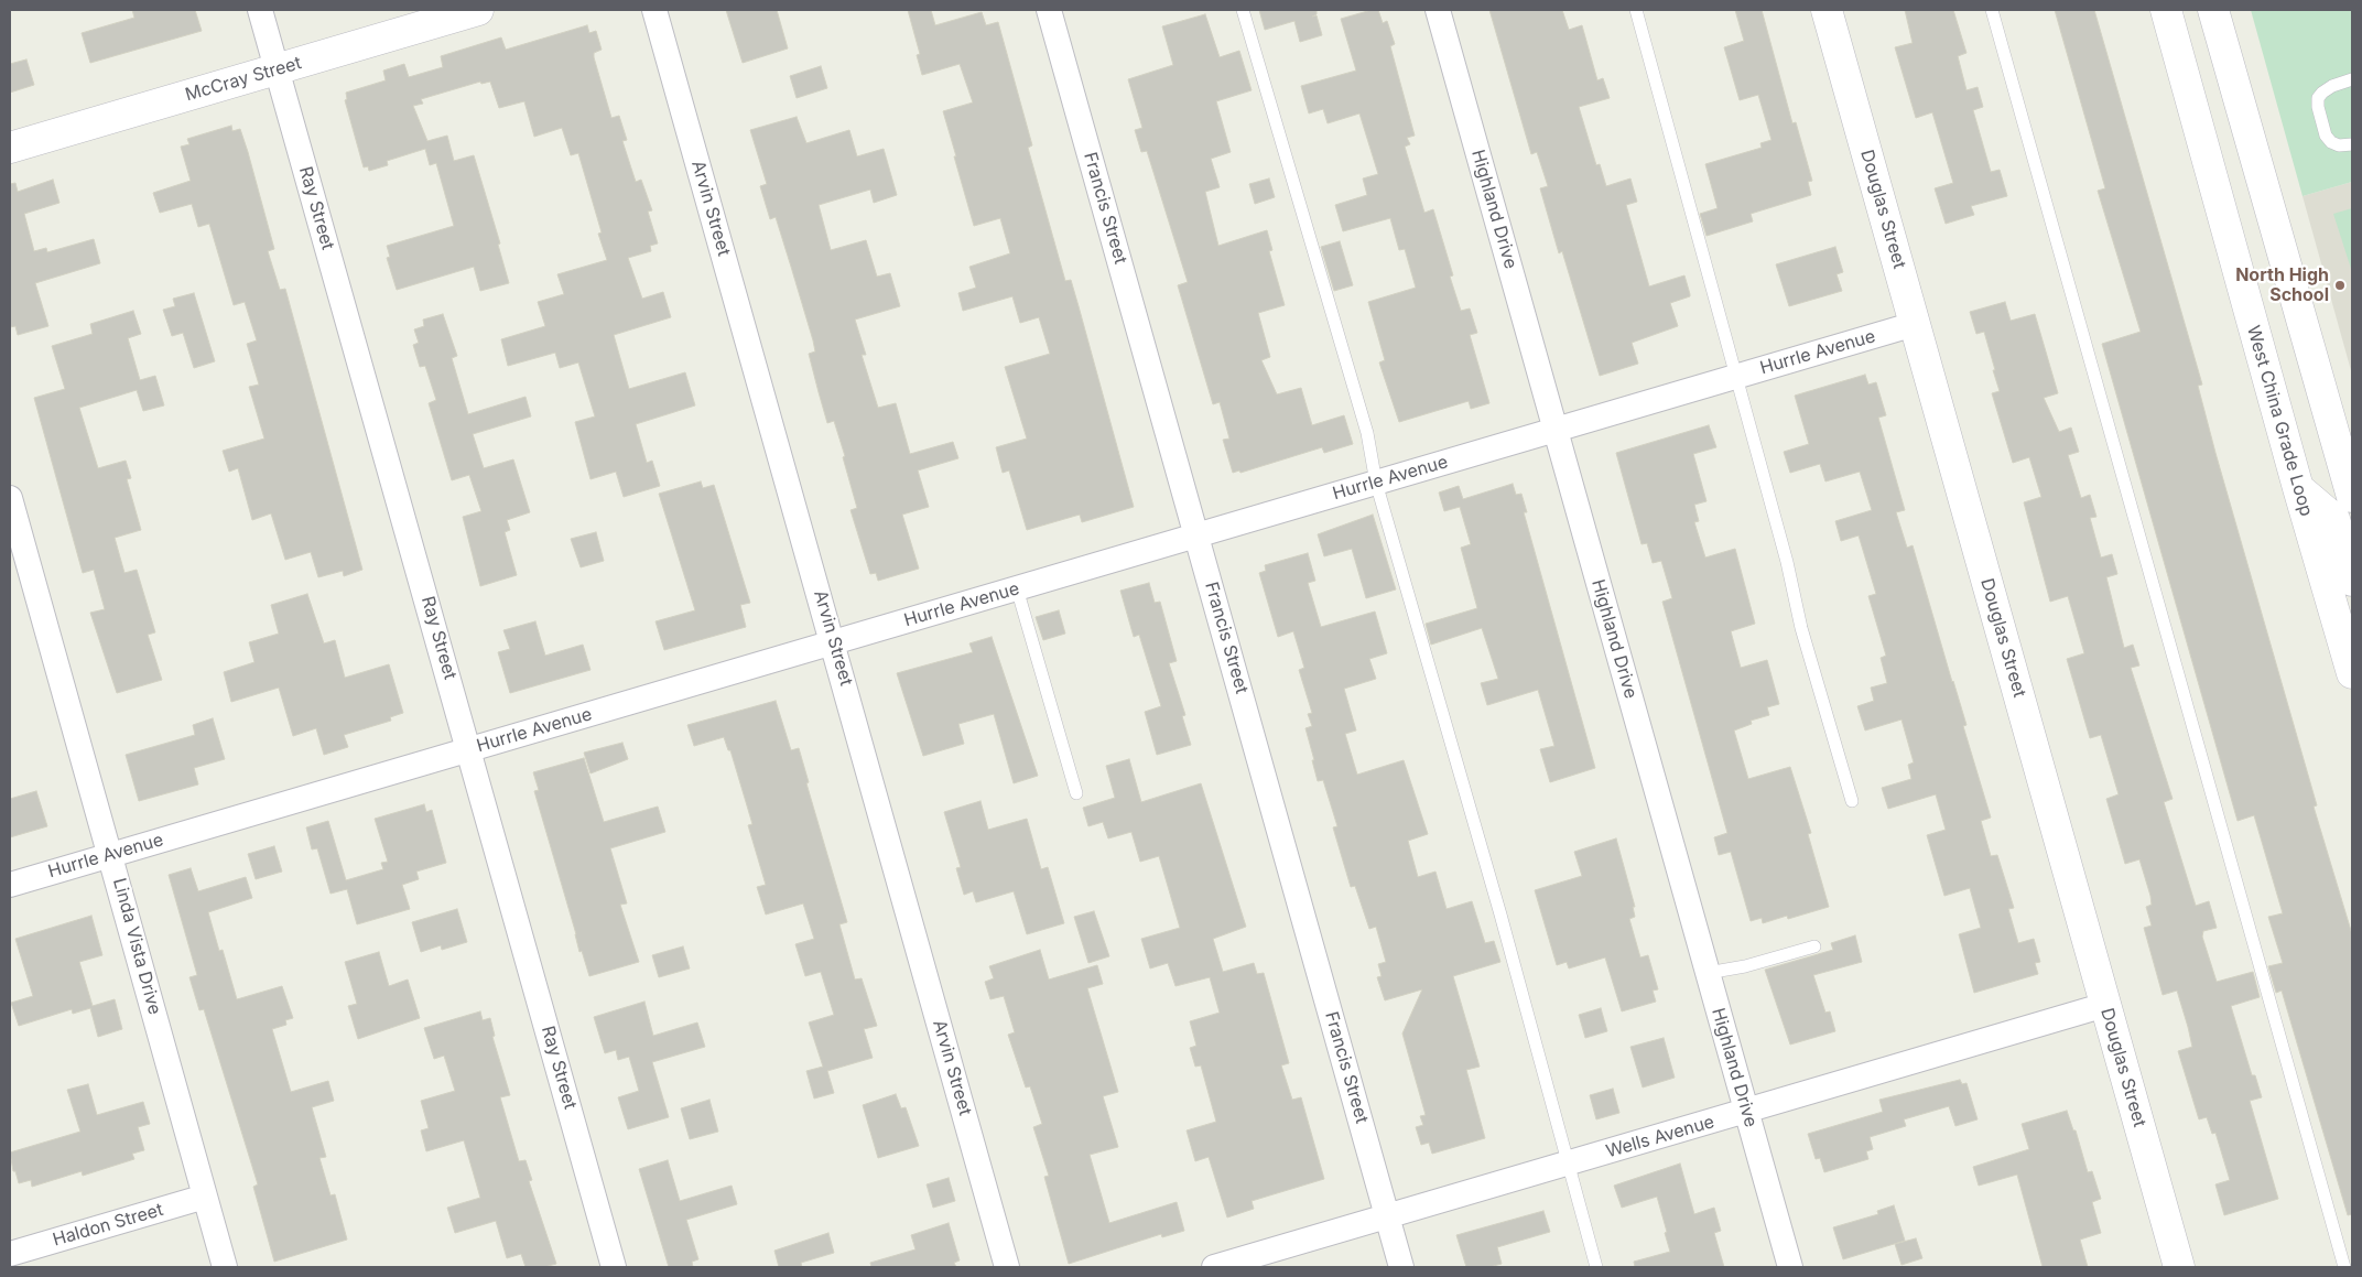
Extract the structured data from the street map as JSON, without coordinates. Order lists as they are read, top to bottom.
{
  "streets": {
    "street": [
      "McCray Street",
      "Ray Street",
      "Arvin Street",
      "Francis Street",
      "Highland Drive",
      "Douglas Street",
      "Hurrle Avenue",
      "West China Grade Loop",
      "Linda Vista Drive",
      "Wells Avenue",
      "Haldon Street"
    ]
  },
  "crossings": [
    ["McCray Street", "Ray Street"],
    ["Ray Street", "Hurrle Avenue"],
    ["Arvin Street", "Hurrle Avenue"],
    ["Francis Street", "Hurrle Avenue"],
    ["Francis Street", "Wells Avenue"],
    ["Highland Drive", "Hurrle Avenue"],
    ["Highland Drive", "Wells Avenue"],
    ["Douglas Street", "Hurrle Avenue"],
    ["Douglas Street", "Wells Avenue"],
    ["Hurrle Avenue", "Linda Vista Drive"],
    ["Linda Vista Drive", "Haldon Street"]
  ],
  "places": ["North High School"]
}
